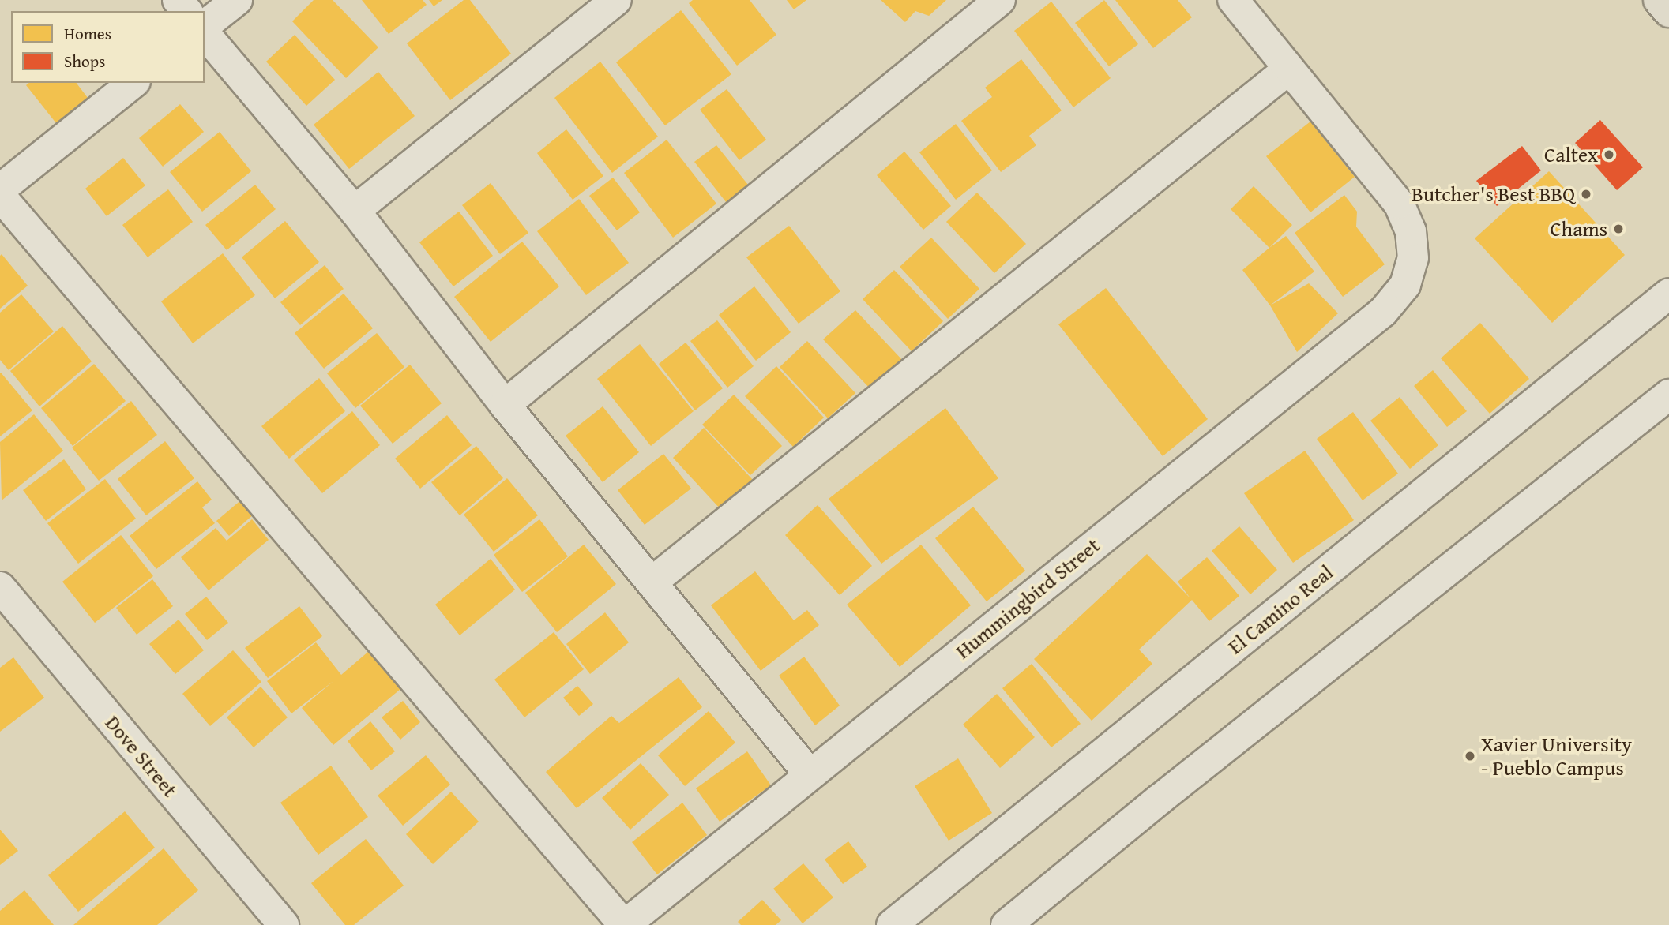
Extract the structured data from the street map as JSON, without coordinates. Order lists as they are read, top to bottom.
{
  "streets": {
    "street": ["Hummingbird Street", "El Camino Real", "Dove Street"]
  },
  "places": [
    "Caltex",
    "Butcher's Best BBQ",
    "Chams",
    "Xavier University - Pueblo Campus"
  ],
  "legend": ["Homes", "Shops"]
}
